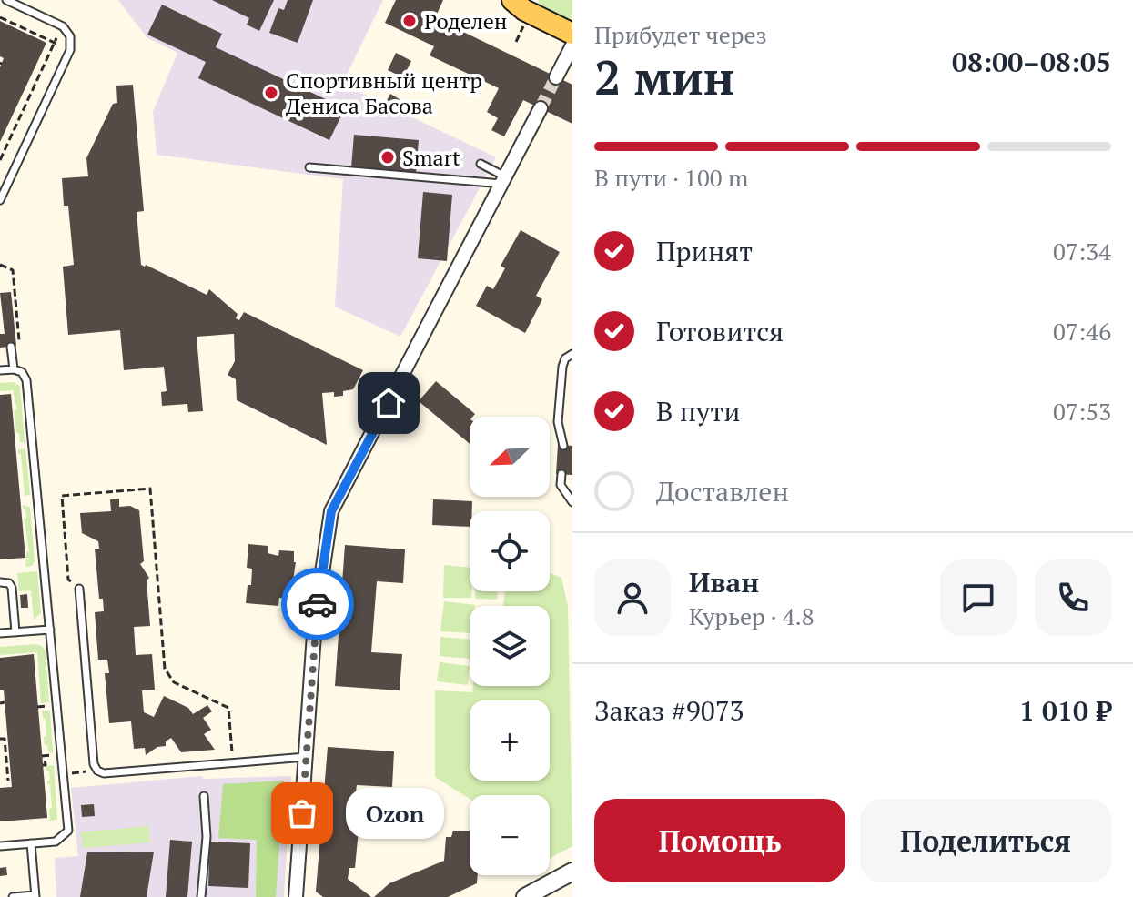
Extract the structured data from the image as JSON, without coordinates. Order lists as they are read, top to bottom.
{
  "places": [
    "Роделен",
    "Спортивный центр Дениса Басова",
    "Smart",
    "Ozon"
  ],
  "north": "bottom left",
  "page": {
    "heading": ["2 мин", "Прибудет через", "08:00–08:05"],
    "panel": [
      "Иван",
      "Курьер · 4.8",
      "Заказ #9073",
      "1 010 ₽"
    ],
    "bar": "В пути · 100 m",
    "list": [
      ["Принят", "07:34"],
      ["Готовится", "07:46"],
      ["В пути", "07:53"],
      "Доставлен"
    ],
    "map_buttons": ["+", "−"],
    "buttons": ["Помощь", "Поделиться"],
    "bubble": "Ozon"
  }
}
